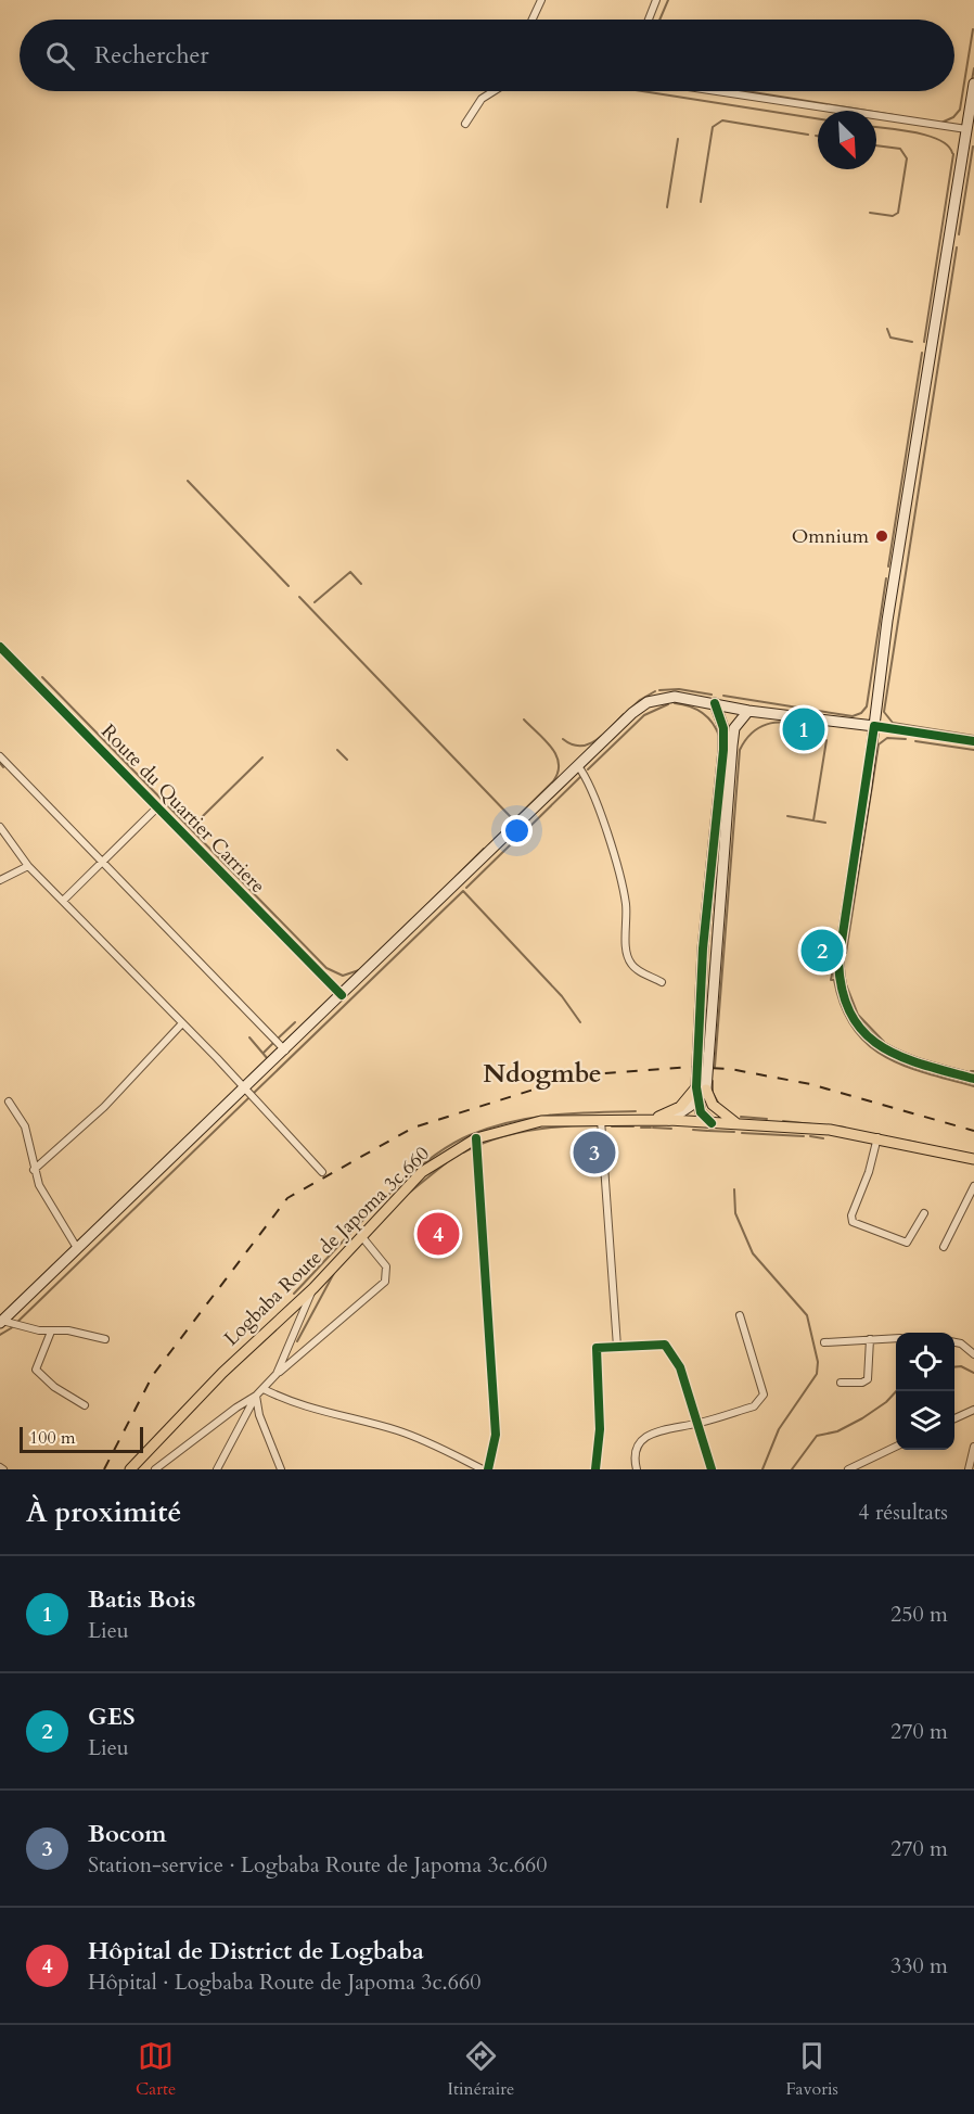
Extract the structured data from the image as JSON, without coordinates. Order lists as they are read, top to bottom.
{
  "streets": {
    "main road": ["Logbaba Route de Japoma 3c.660"],
    "street": ["Route du Quartier Carriere"]
  },
  "districts": ["Ndogmbe"],
  "places": ["Omnium"],
  "scale_bar": "100 m",
  "north": "bottom right",
  "page": {
    "search": "Rechercher",
    "pins": [
      "1",
      "2",
      "3",
      "4"
    ],
    "scale": "100 m",
    "heading": ["À proximité", "4 résultats"],
    "list": [
      {
        "mark": "1",
        "name": "Batis Bois",
        "note": "Lieu",
        "value": "250 m"
      },
      {
        "mark": "2",
        "name": "GES",
        "note": "Lieu",
        "value": "270 m"
      },
      {
        "mark": "3",
        "name": "Bocom",
        "note": "Station-service · Logbaba Route de Japoma 3c.660",
        "value": "270 m"
      },
      {
        "mark": "4",
        "name": "Hôpital de District de Logbaba",
        "note": "Hôpital · Logbaba Route de Japoma 3c.660",
        "value": "330 m"
      }
    ],
    "nav": ["Carte", "Itinéraire", "Favoris"]
  }
}
